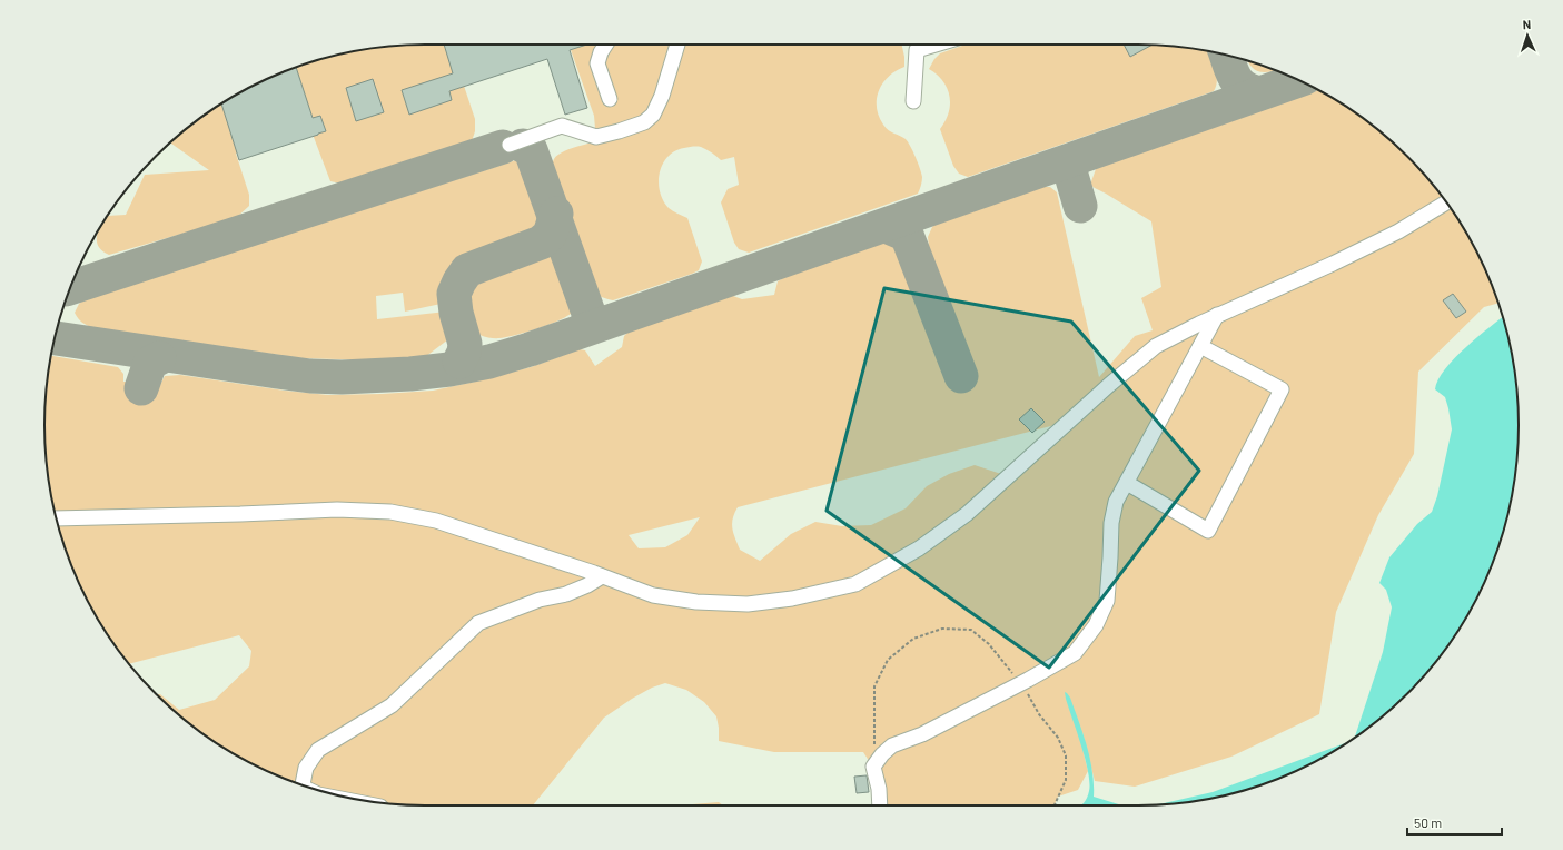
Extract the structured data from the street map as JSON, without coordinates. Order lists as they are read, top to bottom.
{
  "scale_bar": "50 m",
  "north": "top"
}
